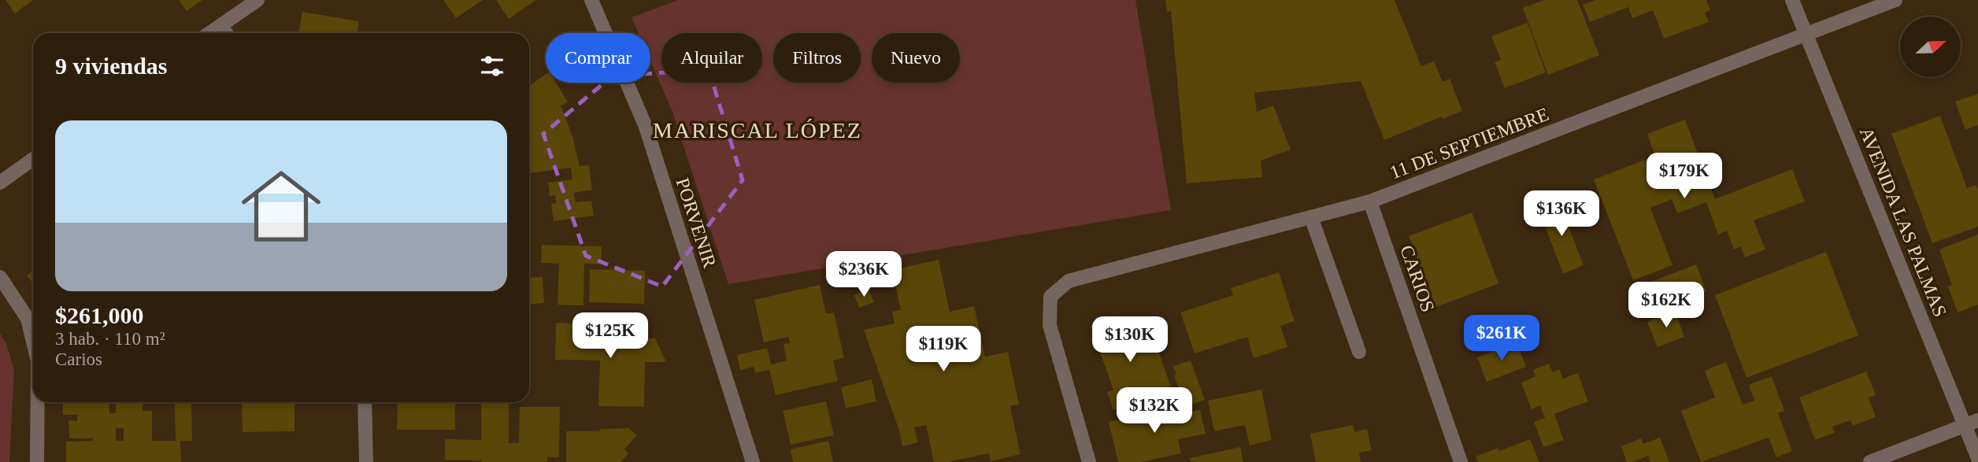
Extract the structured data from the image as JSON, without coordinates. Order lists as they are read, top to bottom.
{
  "streets": {
    "street": [
      "11 DE SEPTIEMBRE",
      "AVENIDA LAS PALMAS",
      "PORVENIR",
      "CARIOS"
    ]
  },
  "crossings": [
    ["11 DE SEPTIEMBRE", "AVENIDA LAS PALMAS"],
    ["11 DE SEPTIEMBRE", "CARIOS"]
  ],
  "districts": ["MARISCAL LÓPEZ"],
  "north": "right",
  "page": {
    "chip": [
      "Comprar",
      "Alquilar",
      "Filtros",
      "Nuevo"
    ],
    "heading": "9 viviendas",
    "list": [
      {
        "name": "$261,000",
        "note": "3 hab. · 110 m² · Carios"
      }
    ],
    "price": [
      "$179K",
      "$136K",
      "$236K",
      "$162K",
      "$125K",
      "$261K",
      "$130K",
      "$119K",
      "$132K"
    ]
  }
}
